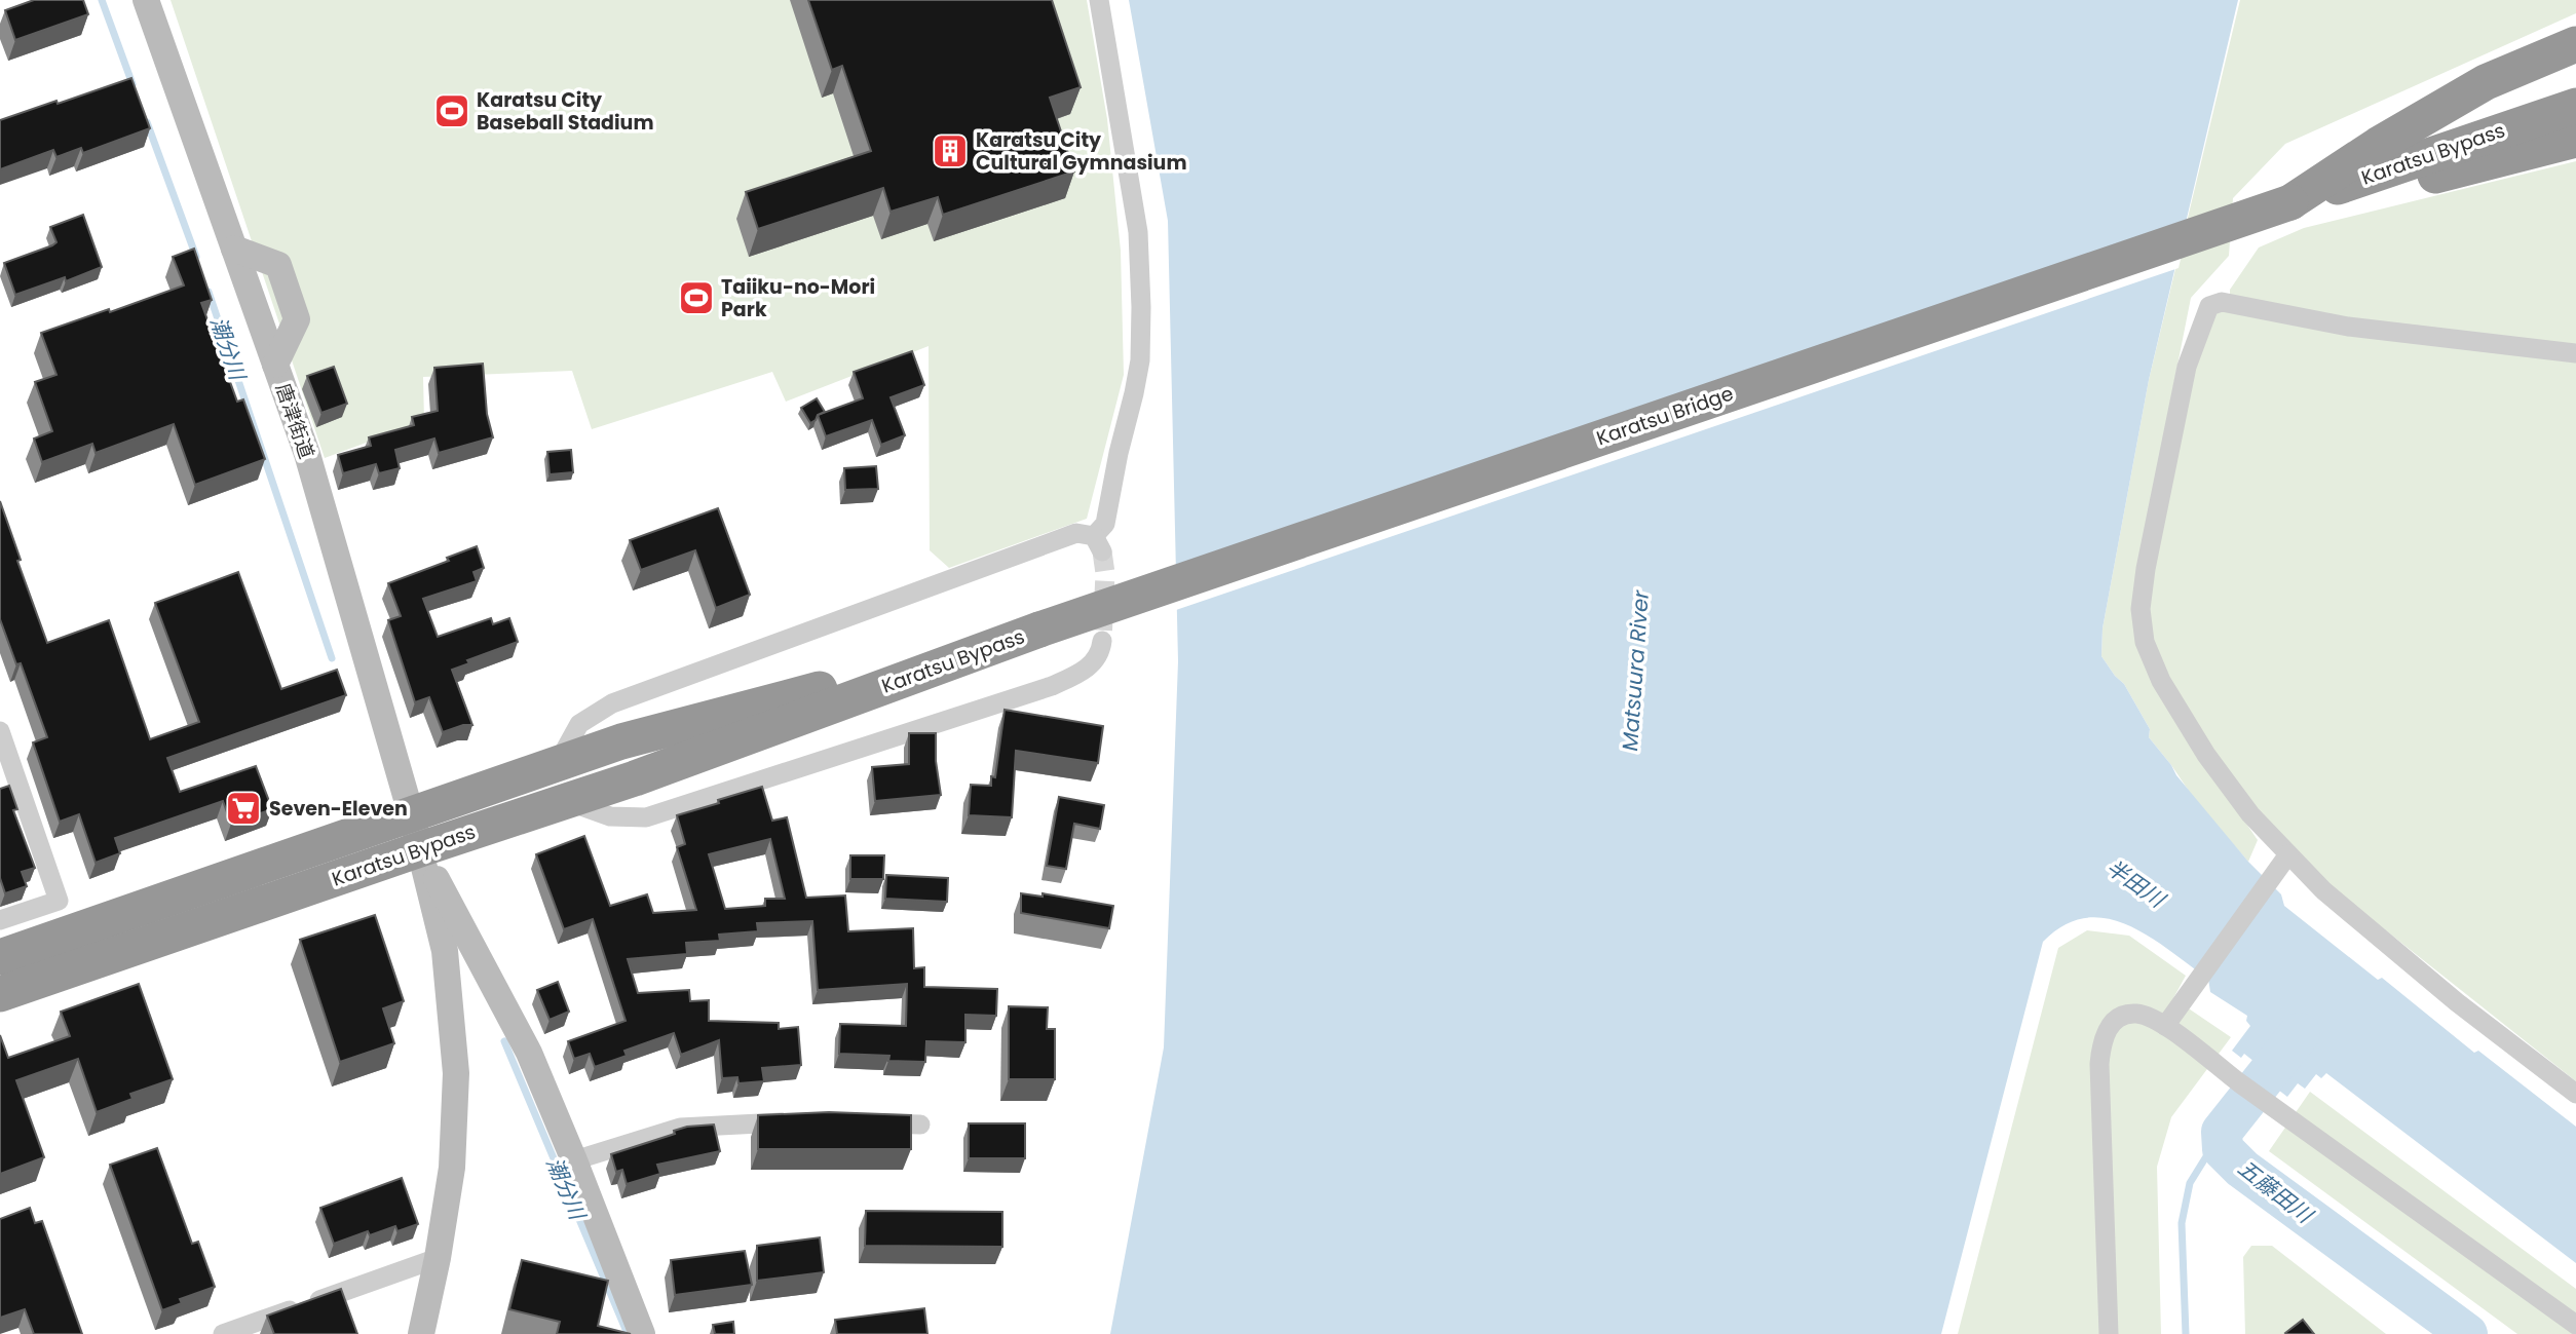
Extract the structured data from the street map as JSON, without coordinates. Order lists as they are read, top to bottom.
{
  "streets": {
    "highway": ["Karatsu Bypass", "Karatsu Bridge"],
    "street": ["唐津街道"]
  },
  "crossings": [
    ["Karatsu Bypass", "Karatsu Bridge"],
    ["Karatsu Bypass", "唐津街道"]
  ],
  "water": [
    "潮分川",
    "Matsuura River",
    "半田川",
    "五藤田川"
  ],
  "places": {
    "sports": ["Karatsu City Baseball Stadium", "Taiiku-no-Mori Park"],
    "building": ["Karatsu City Cultural Gymnasium"],
    "supermarket": ["Seven-Eleven"]
  }
}
